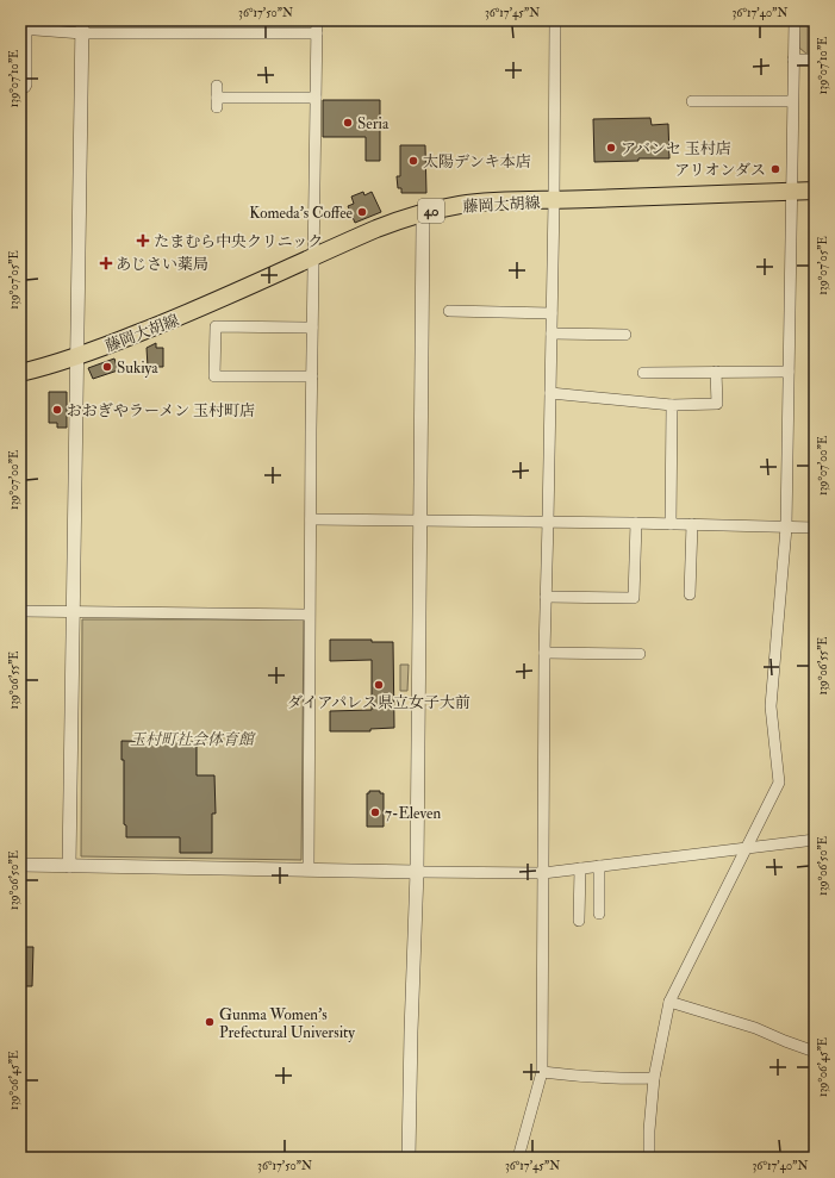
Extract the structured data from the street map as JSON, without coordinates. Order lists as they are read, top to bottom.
{
  "streets": {
    "main road": ["藤岡大胡線", "40"]
  },
  "parks": ["玉村町社会体育館"],
  "places": {
    "other": [
      "Seria",
      "アバンセ 玉村店",
      "太陽デンキ本店",
      "アリオンダス",
      "Komeda's Coffee",
      "Sukiya",
      "おおぎやラーメン 玉村町店",
      "ダイアパレス県立女子大前",
      "7-Eleven",
      "Gunma Women's Prefectural University"
    ],
    "health": ["たまむら中央クリニック", "あじさい薬局"]
  },
  "coordinates": [
    "36°17'50\"N",
    "36°17'45\"N",
    "36°17'40\"N",
    "139°07'10\"E",
    "139°07'05\"E",
    "139°07'00\"E",
    "139°06'55\"E",
    "139°06'50\"E",
    "139°06'45\"E"
  ]
}
